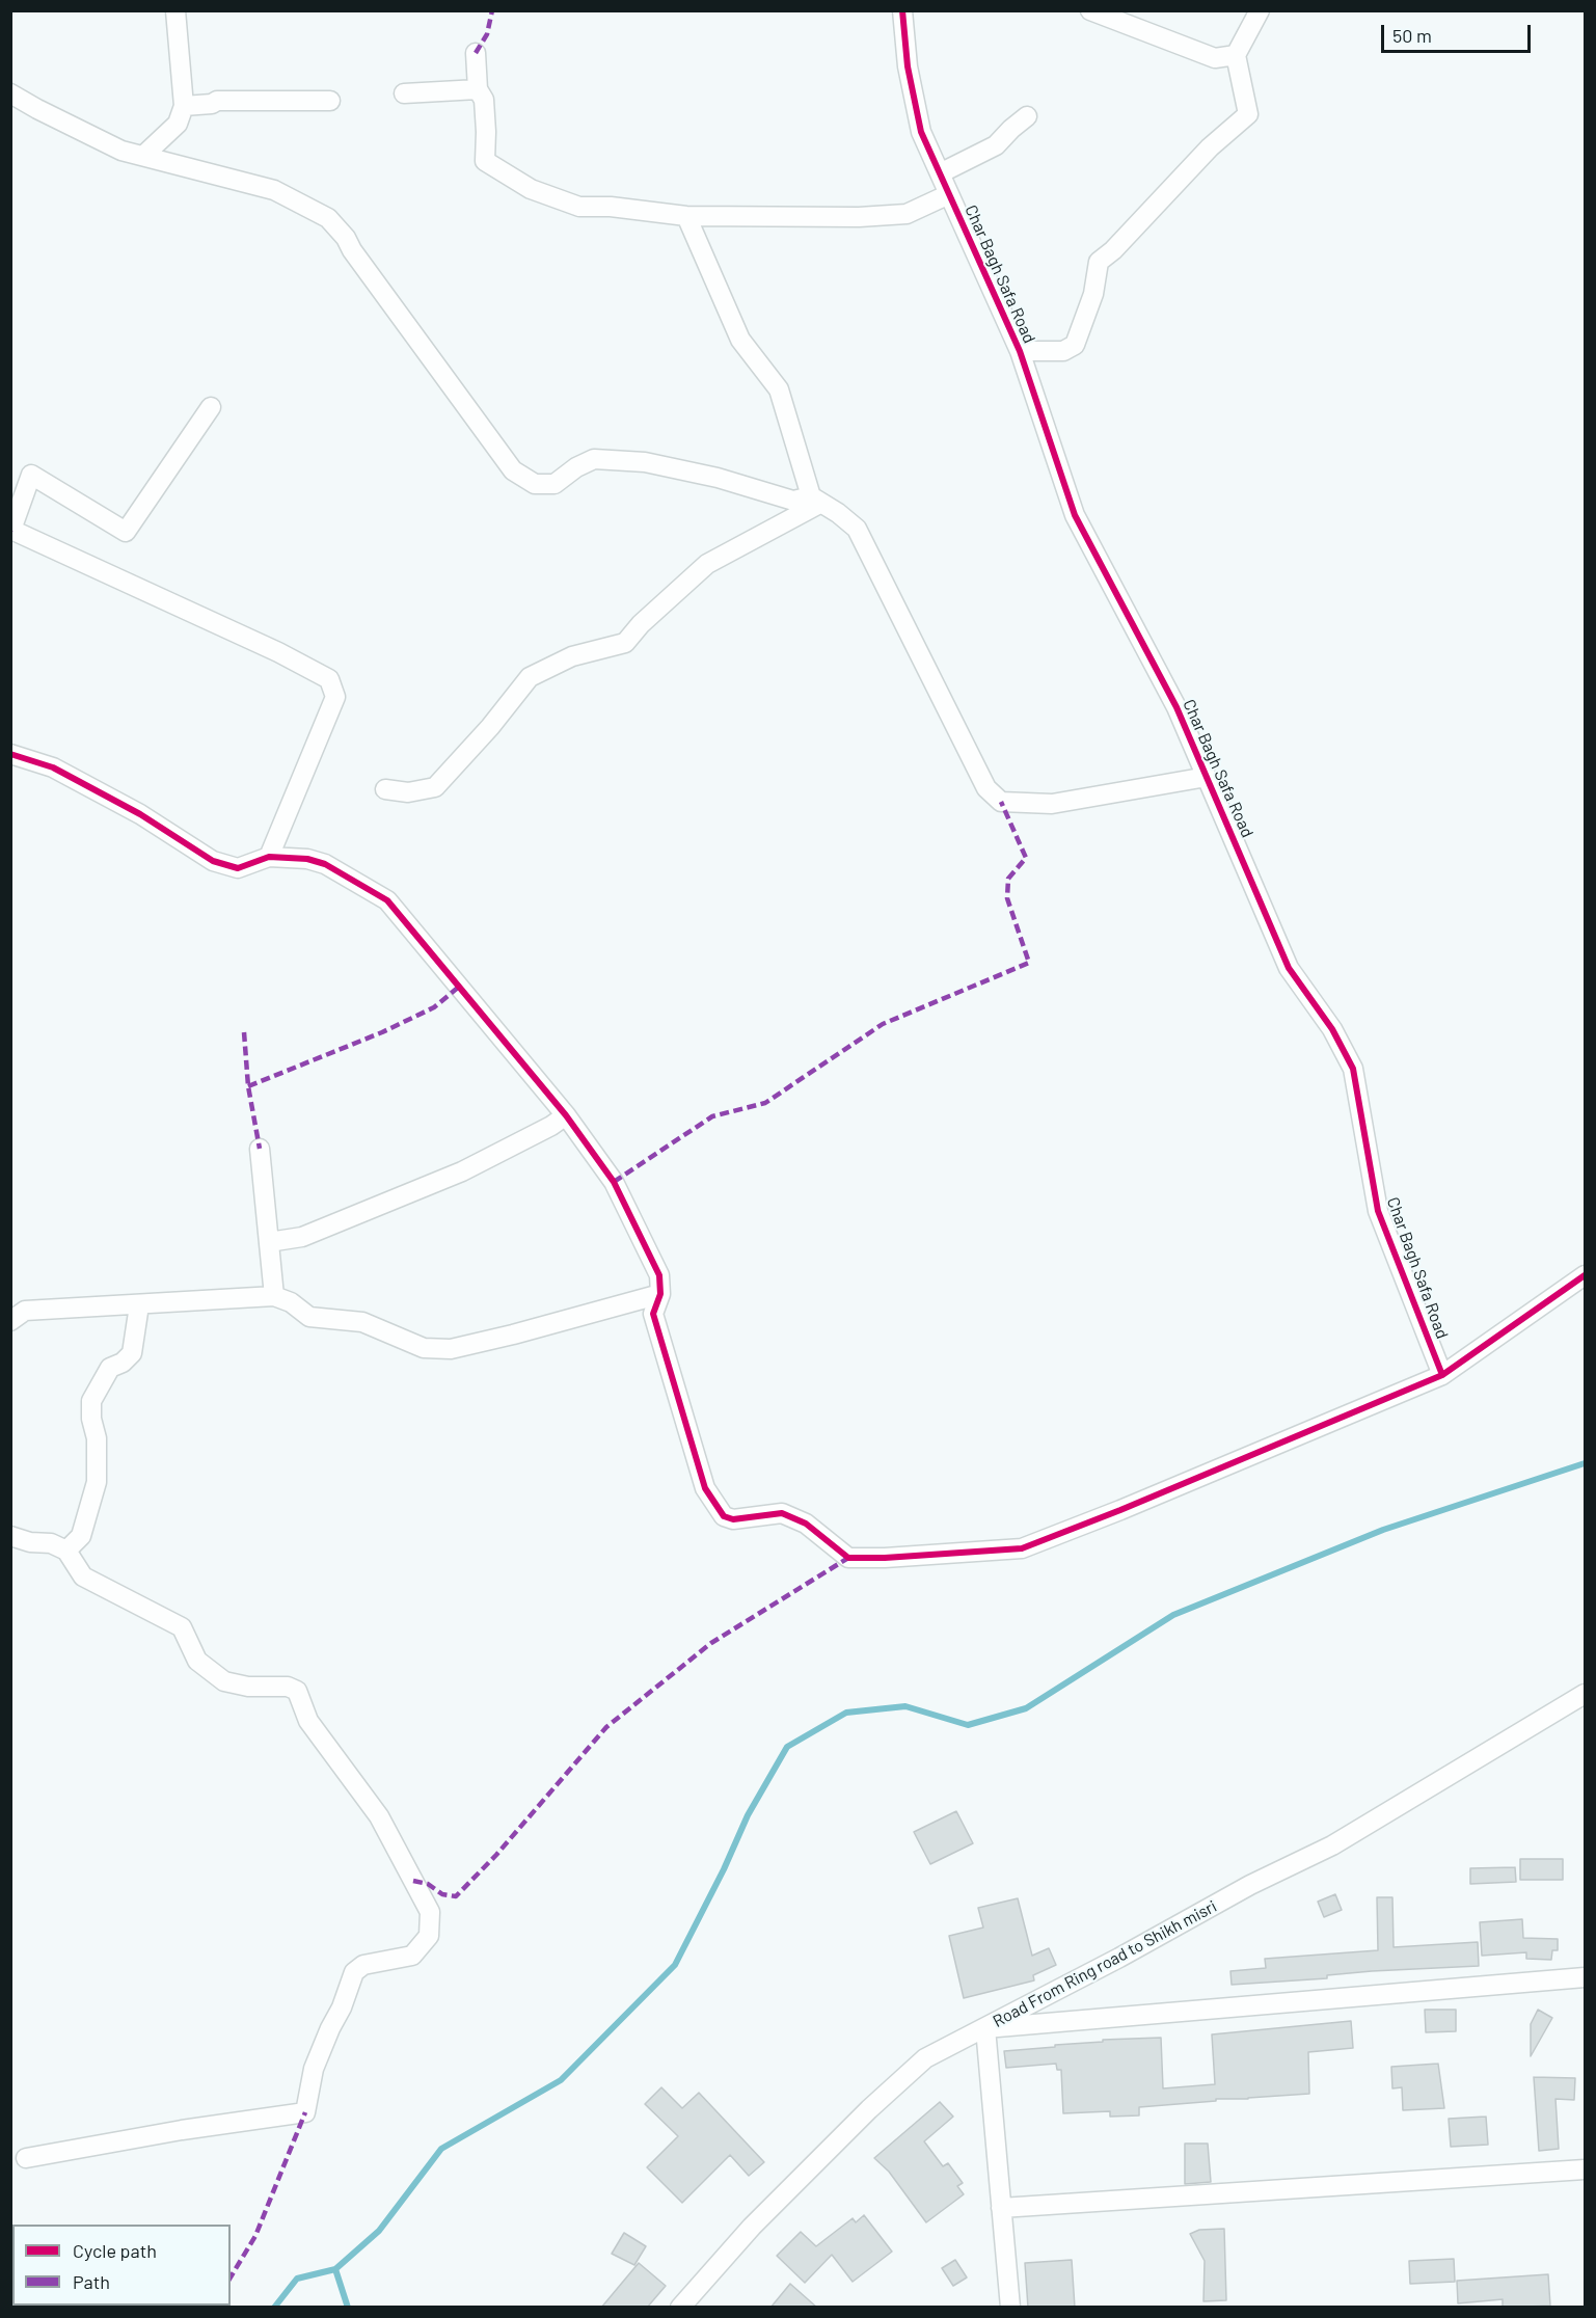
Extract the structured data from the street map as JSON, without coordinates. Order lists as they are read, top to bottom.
{
  "streets": {
    "street": ["Char Bagh Safa Road", "Road From Ring road to Shikh misri"]
  },
  "legend": ["Cycle path", "Path"],
  "scale_bar": "50 m"
}
